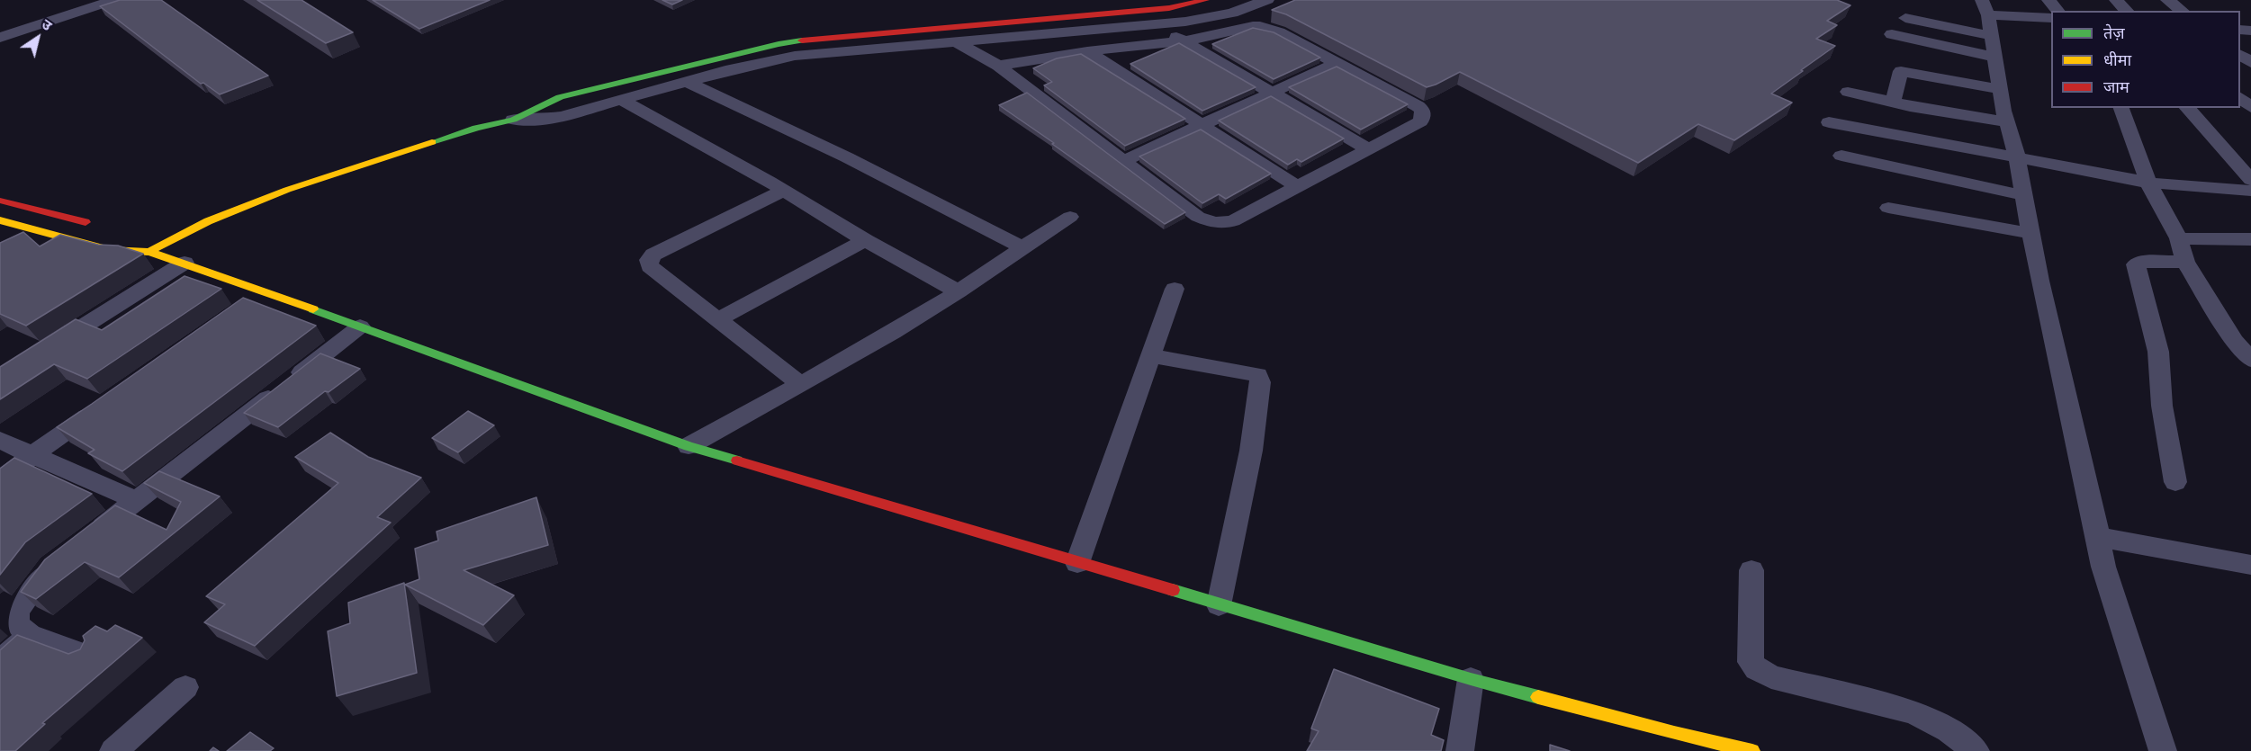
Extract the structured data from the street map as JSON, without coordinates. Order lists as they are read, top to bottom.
{
  "legend": ["तेज़", "धीमा", "जाम"],
  "north": "top right"
}
